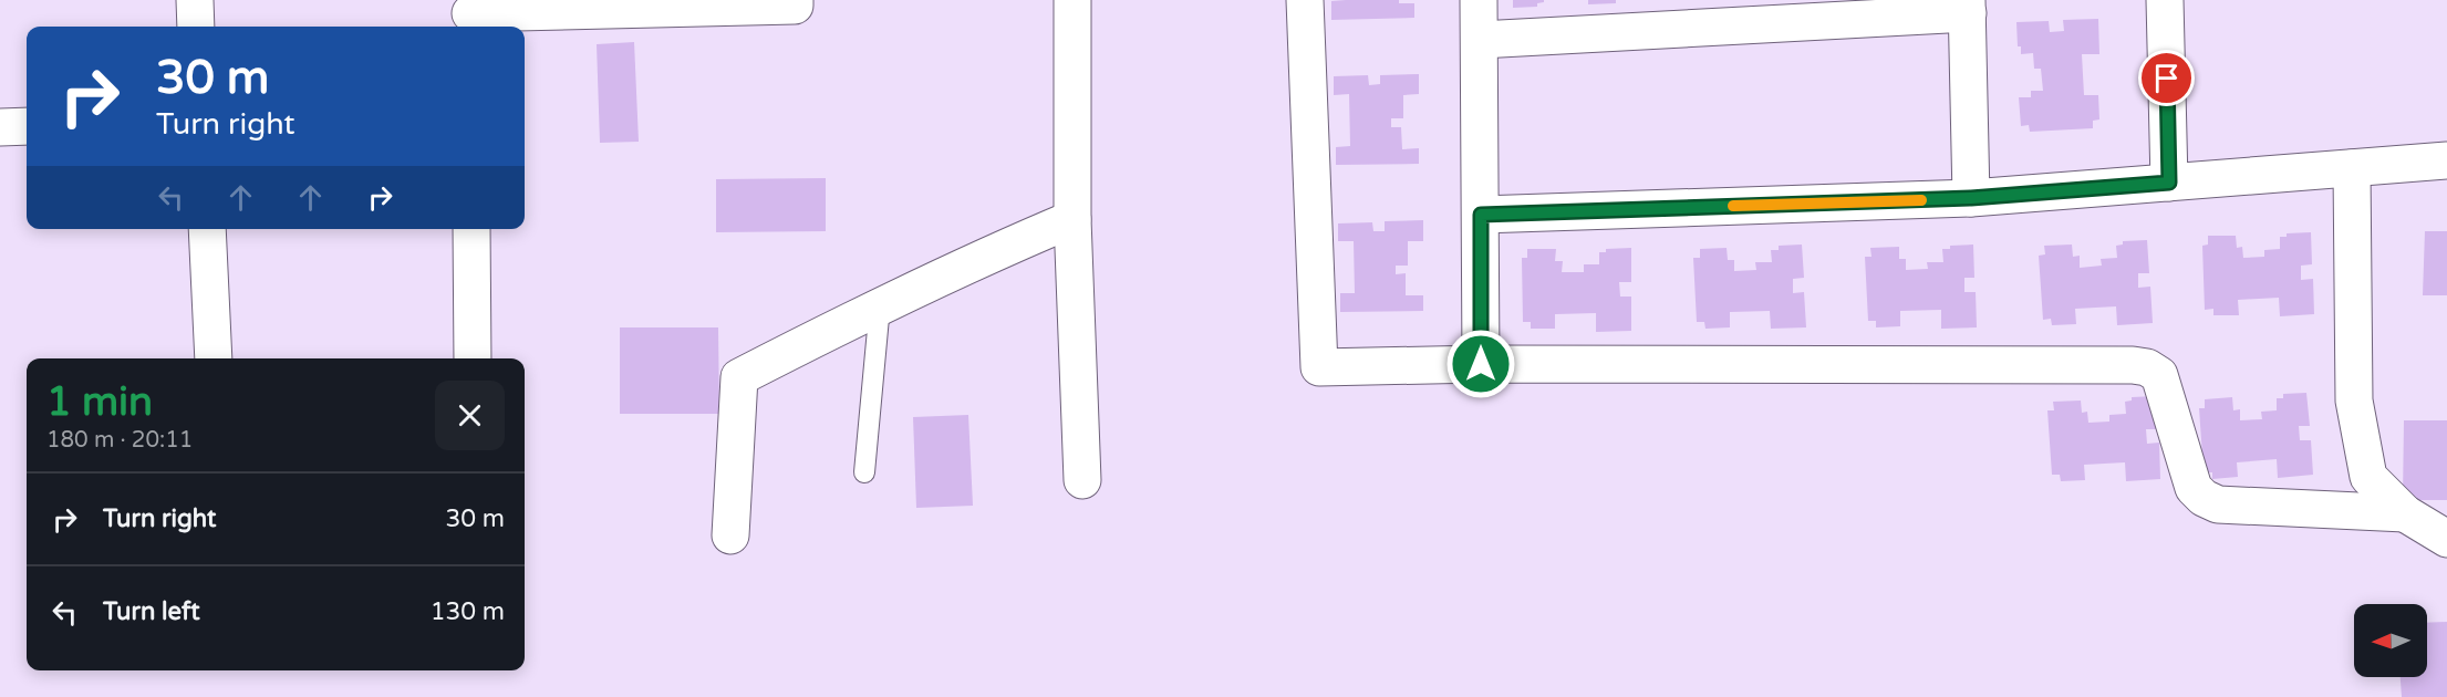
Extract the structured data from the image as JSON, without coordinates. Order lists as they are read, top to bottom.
{
  "north": "left",
  "page": {
    "turn": ["30 m", "Turn right"],
    "heading": ["1 min", "180 m · 20:11"],
    "list": [
      {
        "name": "Turn right",
        "value": "30 m"
      },
      {
        "name": "Turn left",
        "value": "130 m"
      }
    ]
  }
}
